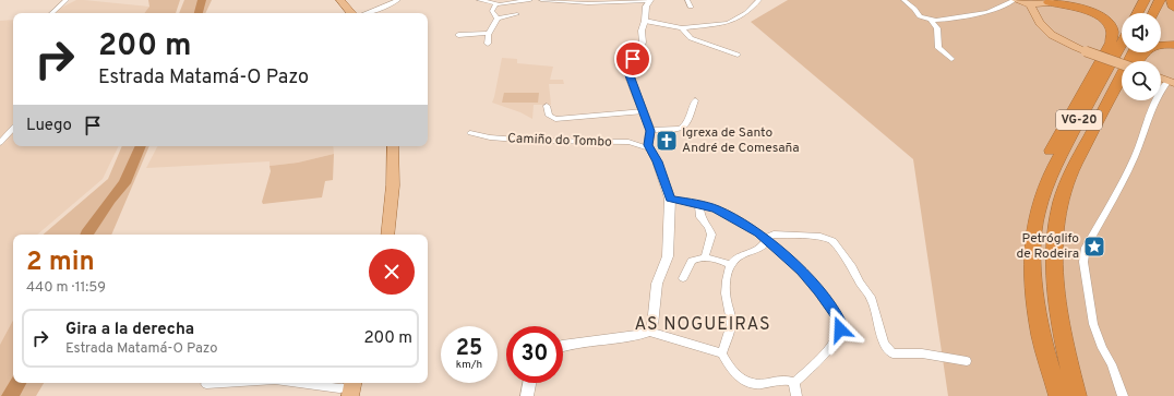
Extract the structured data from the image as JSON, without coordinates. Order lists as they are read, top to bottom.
{
  "streets": {
    "highway": ["VG-20"],
    "street": ["Camiño do Tombo"]
  },
  "districts": ["AS NOGUEIRAS"],
  "places": {
    "church": ["Igrexa de Santo André de Comesaña"],
    "place": ["Petróglifo de Rodeira"]
  },
  "page": {
    "turn": ["200 m", "Estrada Matamá-O Pazo"],
    "then": "Luego",
    "heading": ["2 min", "440 m · 11:59"],
    "list": [
      {
        "name": "Gira a la derecha",
        "note": "Estrada Matamá-O Pazo",
        "value": "200 m"
      }
    ],
    "speed": "25 km/h",
    "limit": "30"
  }
}
